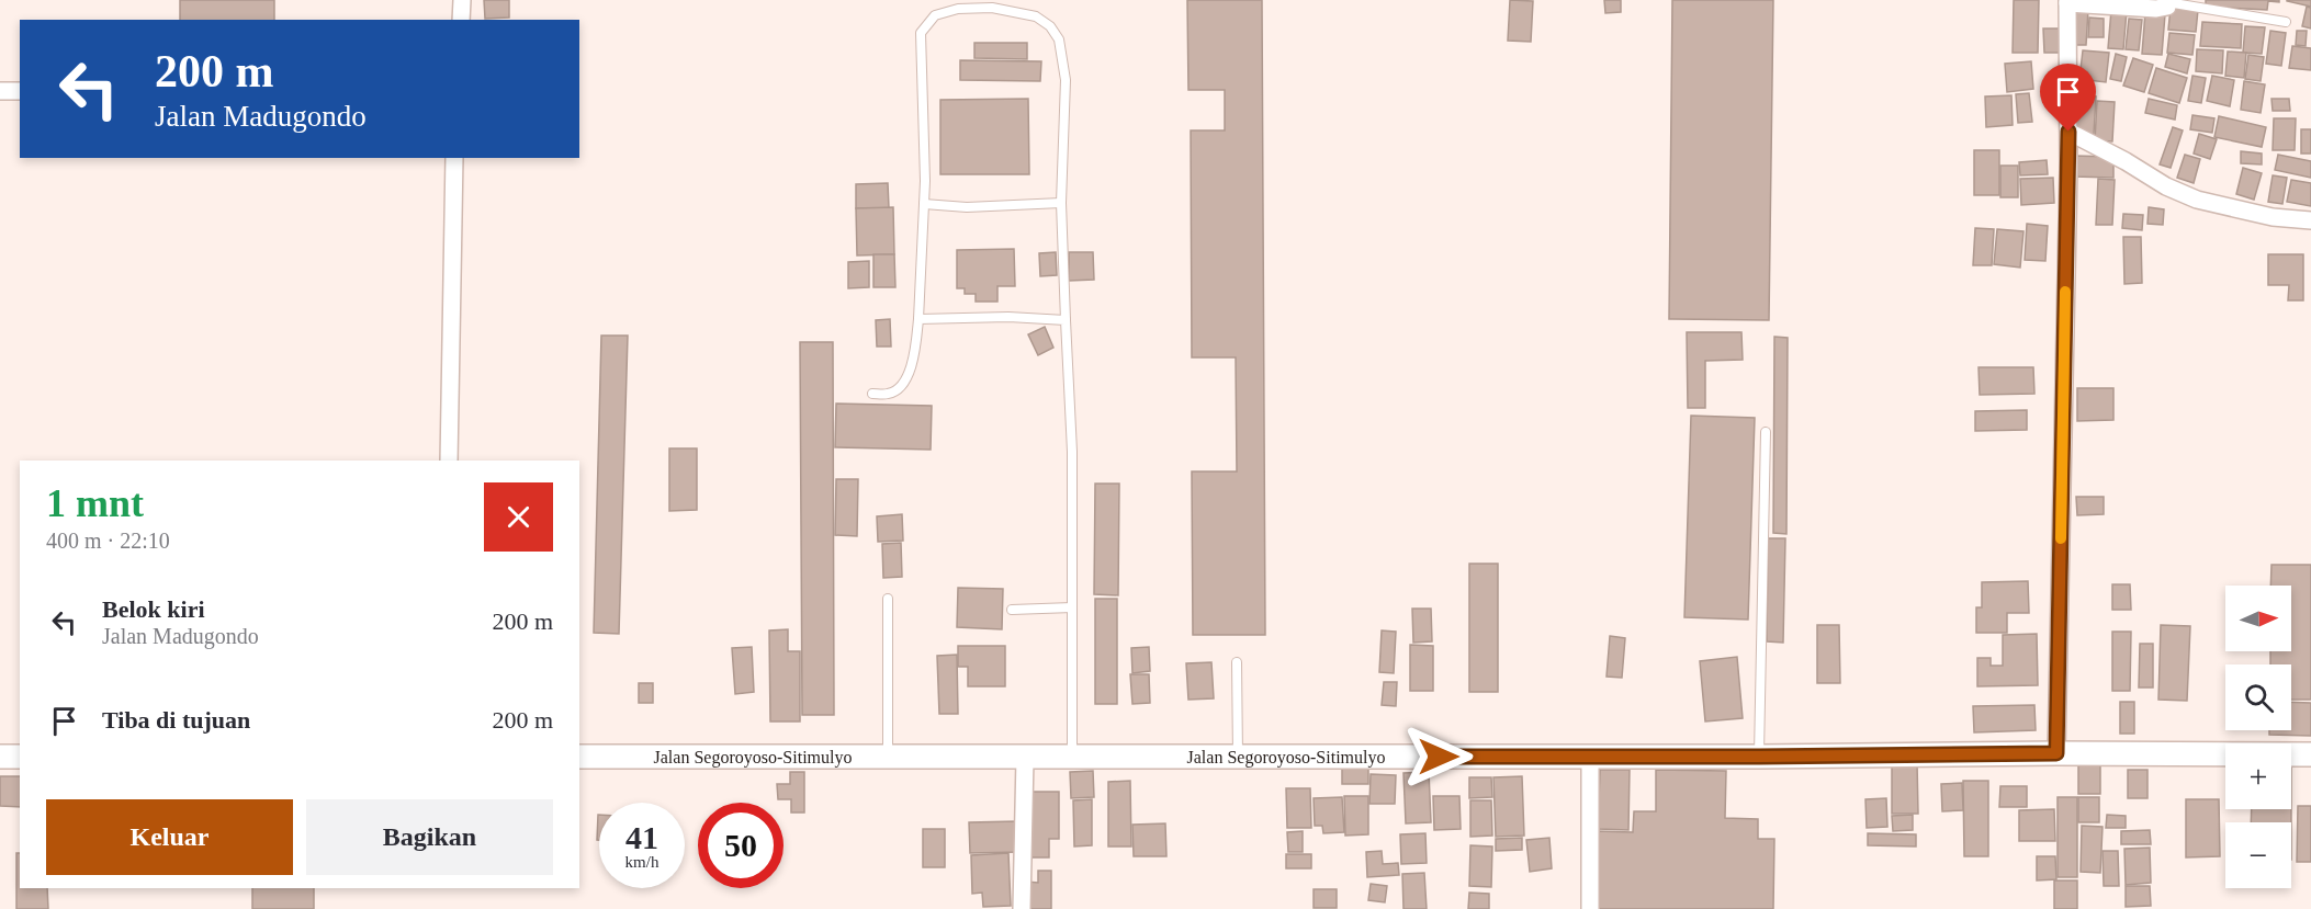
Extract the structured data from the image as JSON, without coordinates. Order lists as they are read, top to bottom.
{
  "streets": {
    "main road": ["Jalan Segoroyoso-Sitimulyo"]
  },
  "north": "right",
  "page": {
    "turn": ["200 m", "Jalan Madugondo"],
    "heading": ["1 mnt", "400 m · 22:10"],
    "list": [
      {
        "name": "Belok kiri",
        "note": "Jalan Madugondo",
        "value": "200 m"
      },
      {
        "name": "Tiba di tujuan",
        "value": "200 m"
      }
    ],
    "map_buttons": ["+", "−"],
    "buttons": ["Keluar", "Bagikan"],
    "speed": "41 km/h",
    "limit": "50"
  }
}
